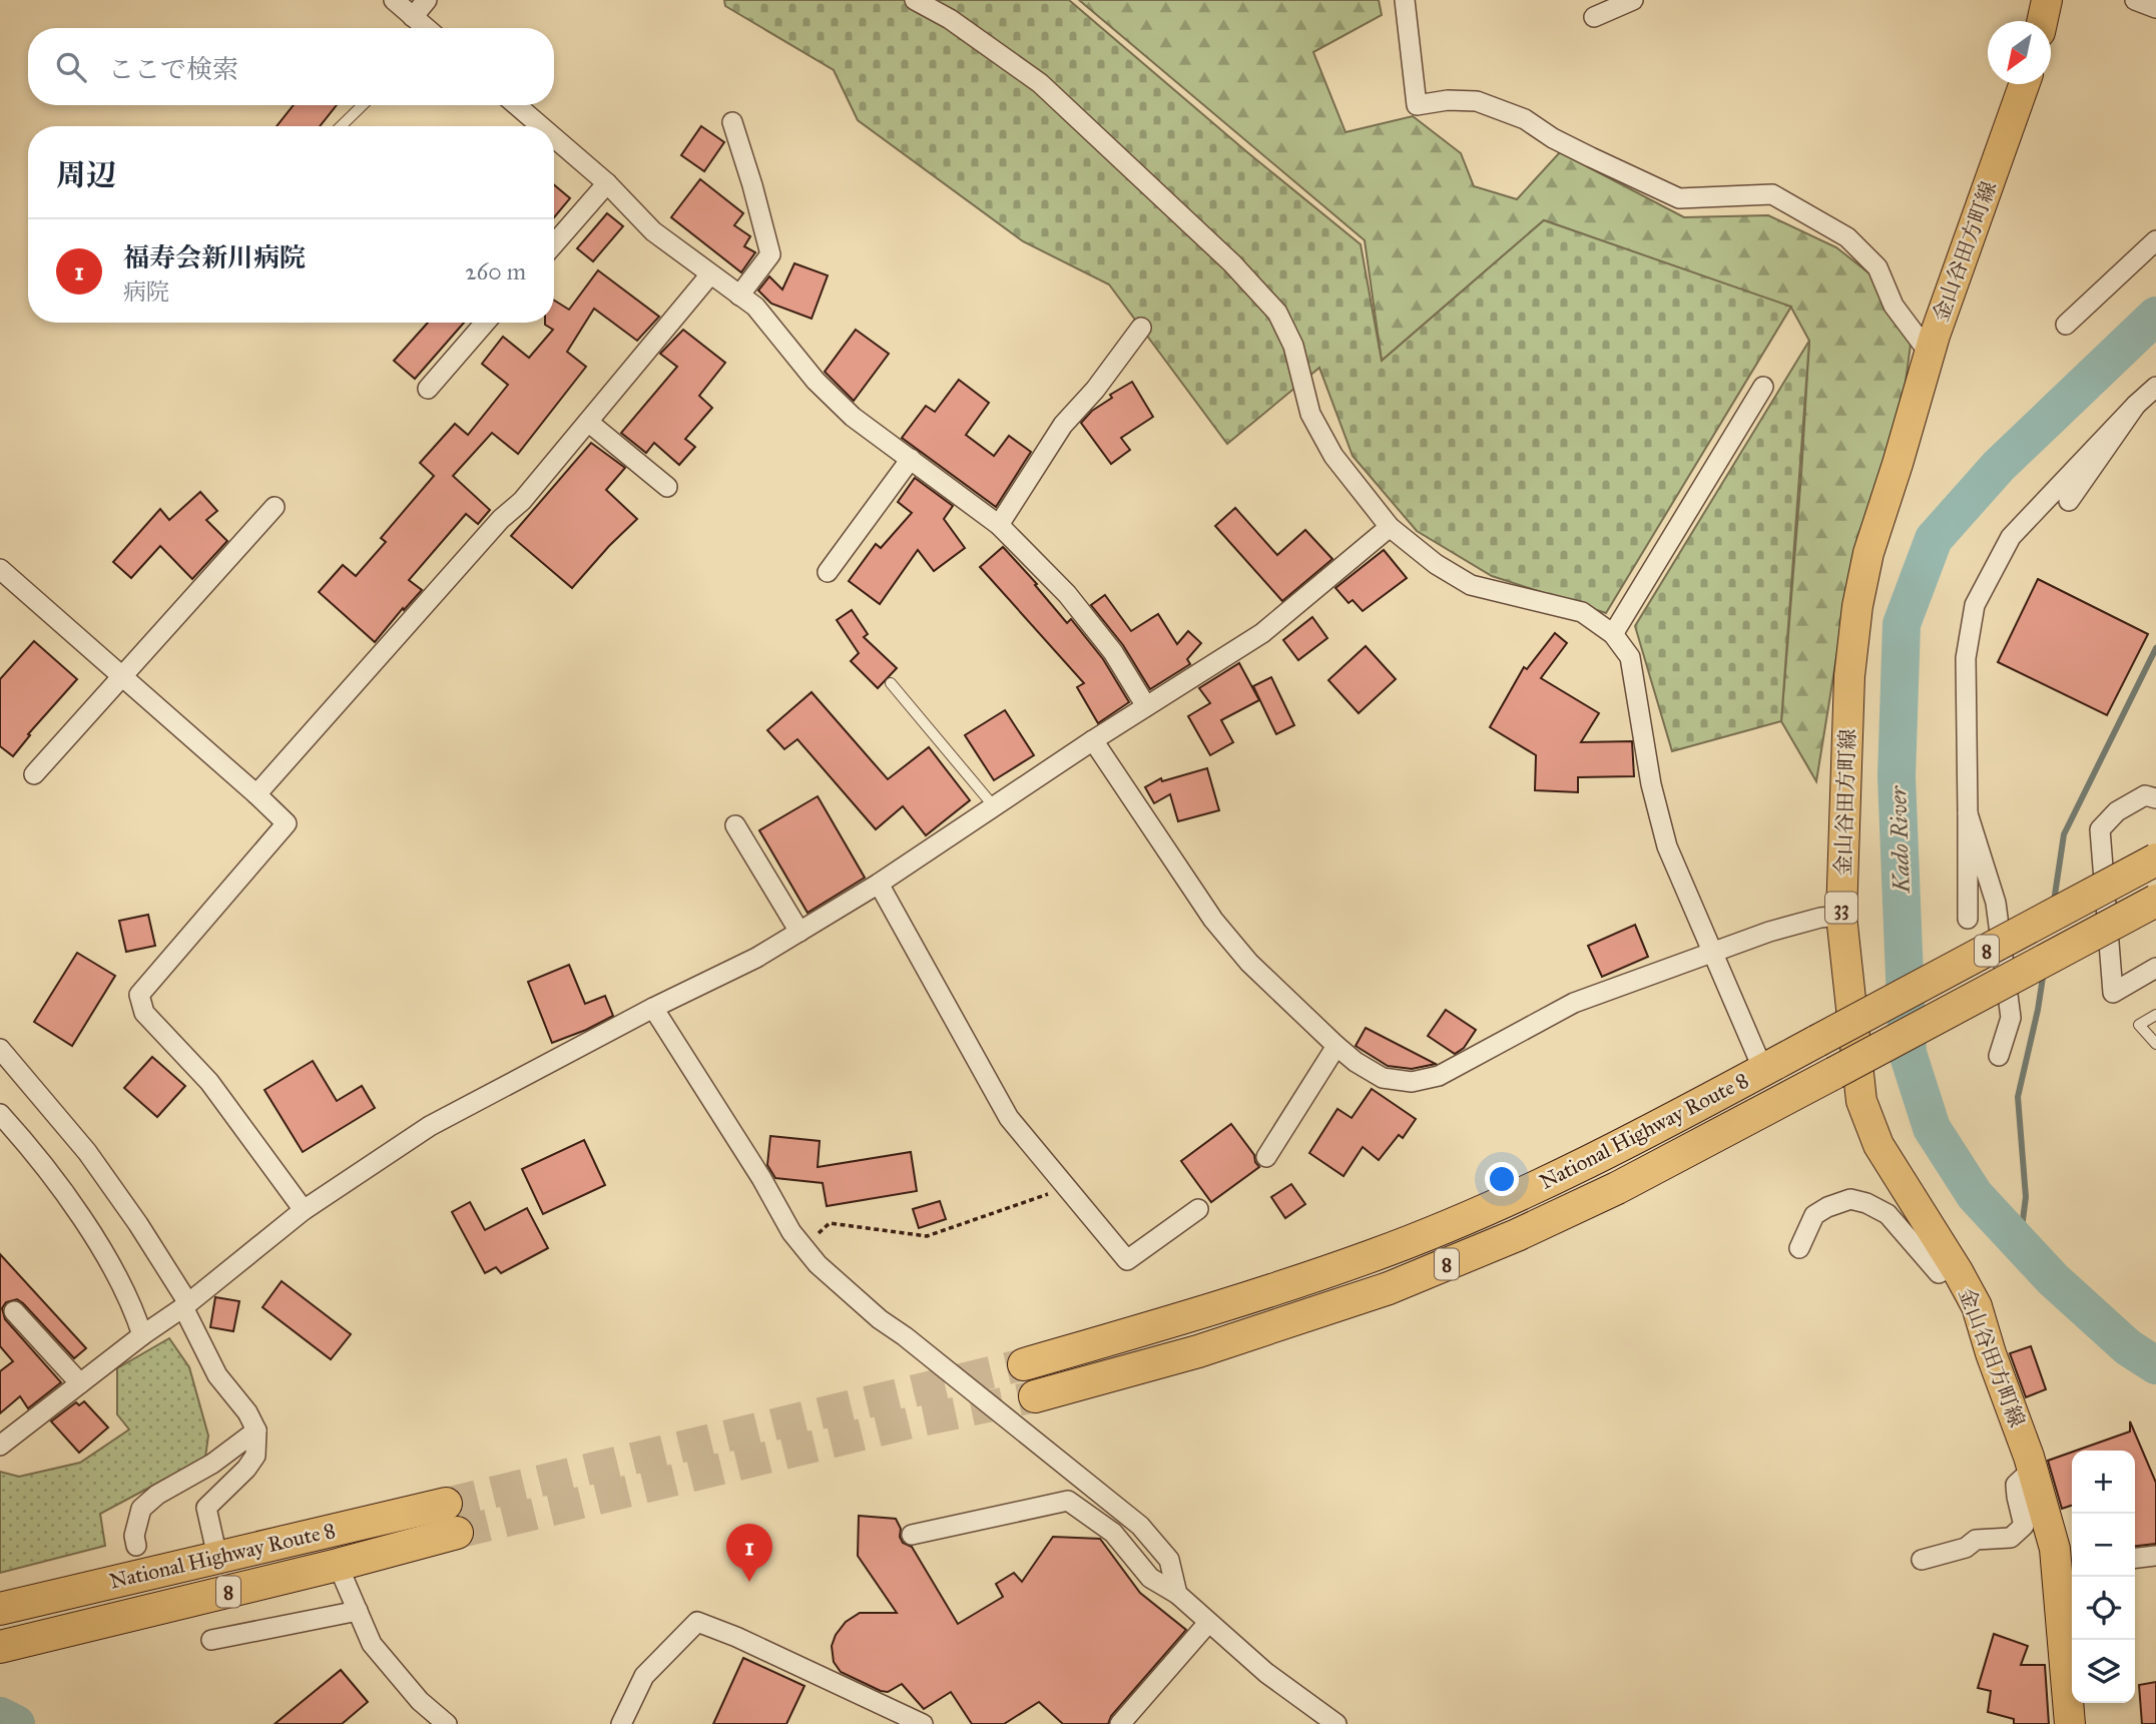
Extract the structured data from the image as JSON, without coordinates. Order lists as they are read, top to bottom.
{
  "streets": {
    "highway": ["8", "National Highway Route 8"],
    "main road": ["金山谷田方町線", "33"]
  },
  "water": ["Kado River"],
  "north": "bottom left",
  "page": {
    "search": "ここで検索",
    "heading": "周辺",
    "list": [
      {
        "mark": "1",
        "name": "福寿会新川病院",
        "note": "病院",
        "value": "260 m"
      }
    ],
    "map_buttons": ["+", "−"],
    "pins": "1"
  }
}
